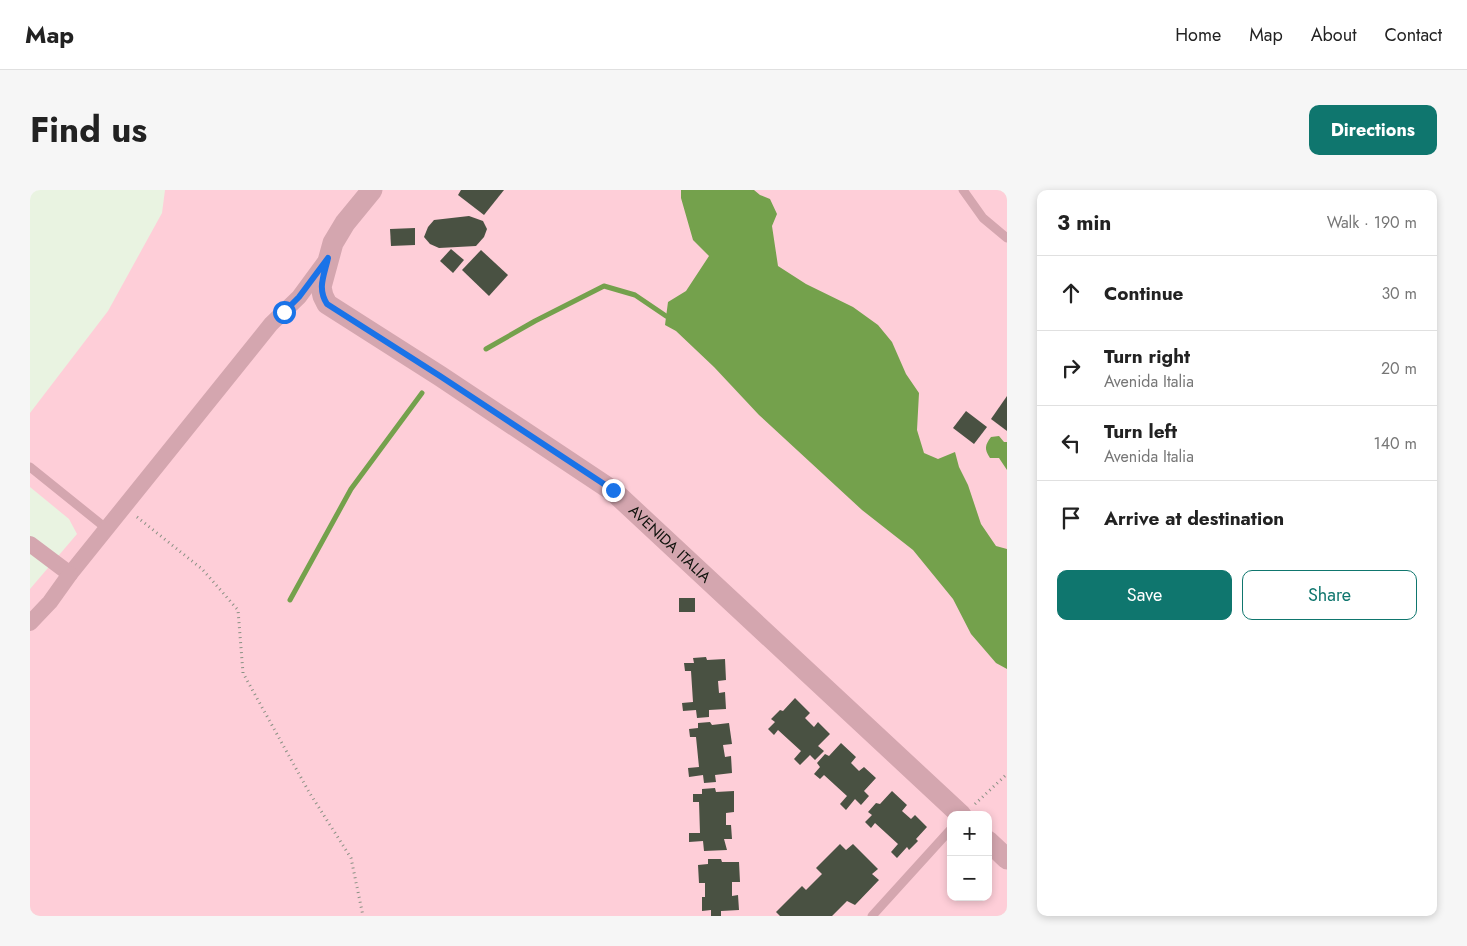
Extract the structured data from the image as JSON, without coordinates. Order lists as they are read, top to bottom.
{
  "streets": {
    "street": ["AVENIDA ITALIA"]
  },
  "page": {
    "header": "Map",
    "nav": [
      "Home",
      "Map",
      "About",
      "Contact"
    ],
    "title": "Find us",
    "buttons": [
      "Directions",
      ["Save", "Share"]
    ],
    "heading": ["3 min", "Walk · 190 m"],
    "list": [
      ["Continue", "30 m"],
      ["Turn right", "Avenida Italia", "20 m"],
      ["Turn left", "Avenida Italia", "140 m"],
      "Arrive at destination"
    ],
    "map_buttons": ["+", "−"]
  }
}
